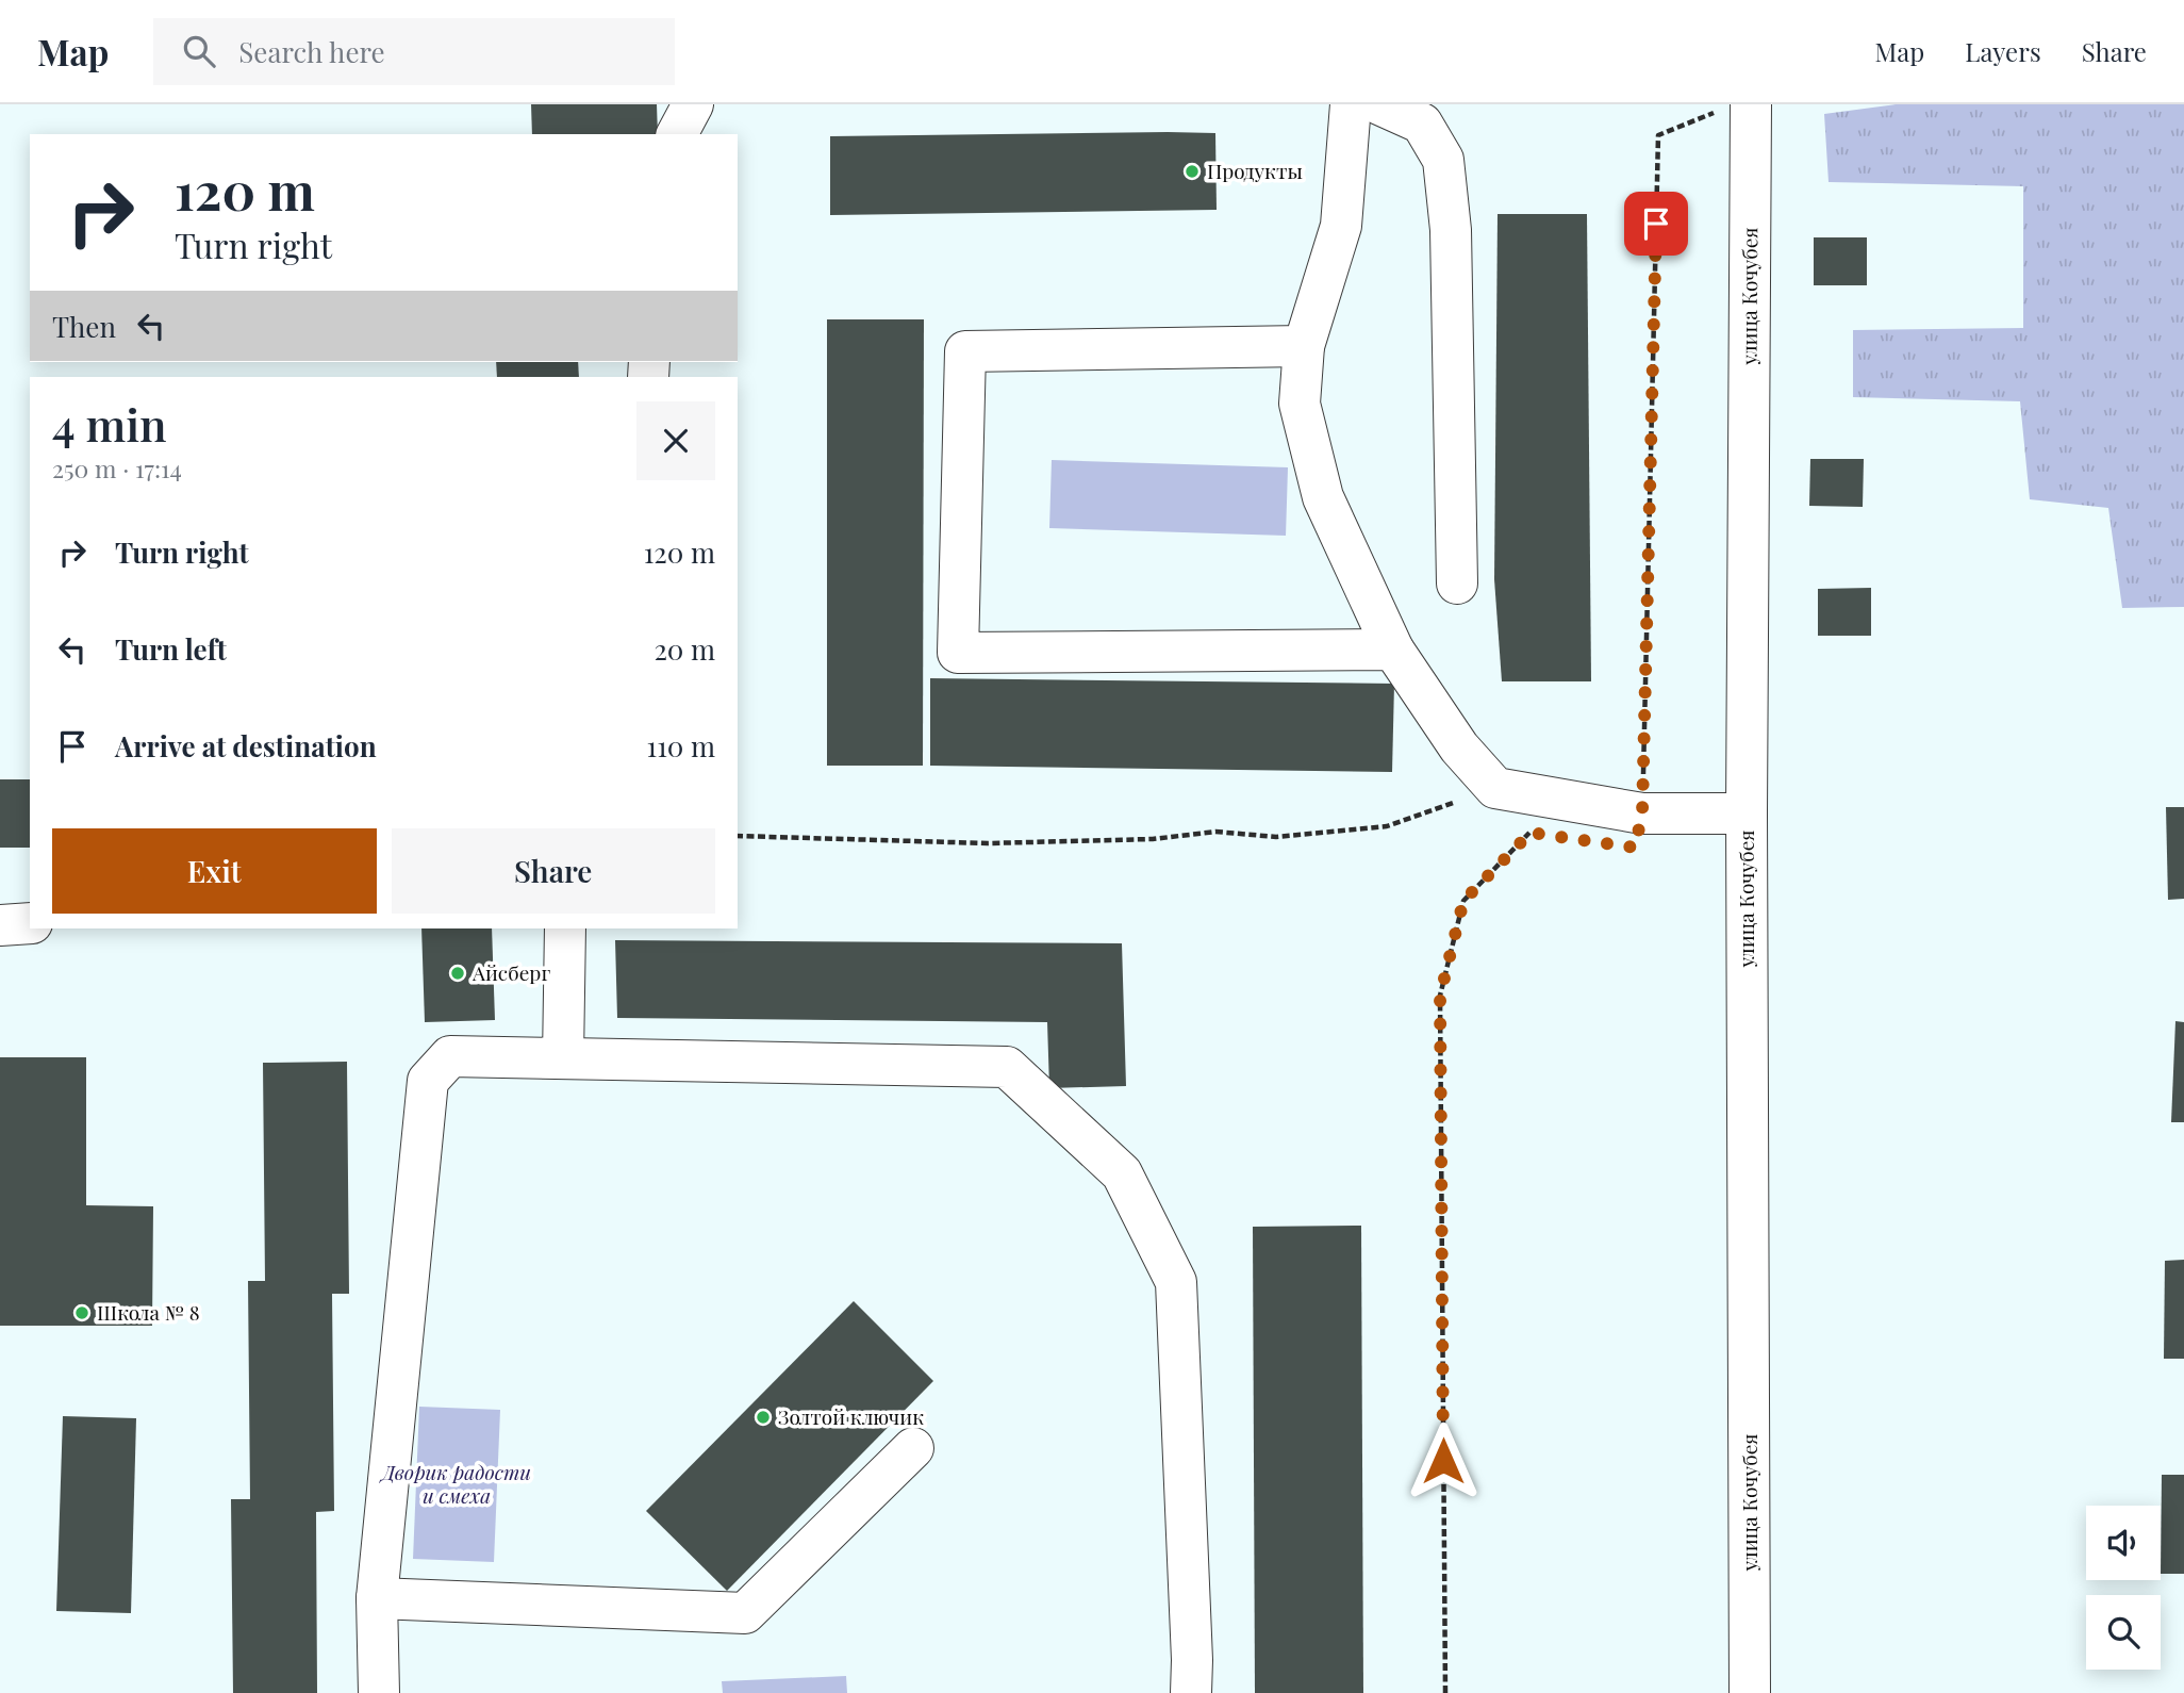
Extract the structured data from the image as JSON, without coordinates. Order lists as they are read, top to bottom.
{
  "streets": {
    "street": ["улица Кочубея"]
  },
  "parks": ["Дворик радости и смеха"],
  "places": [
    "Продукты",
    "Айсберг",
    "Школа № 8",
    "Золтой ключик"
  ],
  "page": {
    "header": "Map",
    "search": "Search here",
    "nav": ["Map", "Layers", "Share"],
    "turn": ["120 m", "Turn right"],
    "then": "Then",
    "heading": ["4 min", "250 m · 17:14"],
    "list": [
      {
        "name": "Turn right",
        "value": "120 m"
      },
      {
        "name": "Turn left",
        "value": "20 m"
      },
      {
        "name": "Arrive at destination",
        "value": "110 m"
      }
    ],
    "buttons": ["Exit", "Share"]
  }
}
